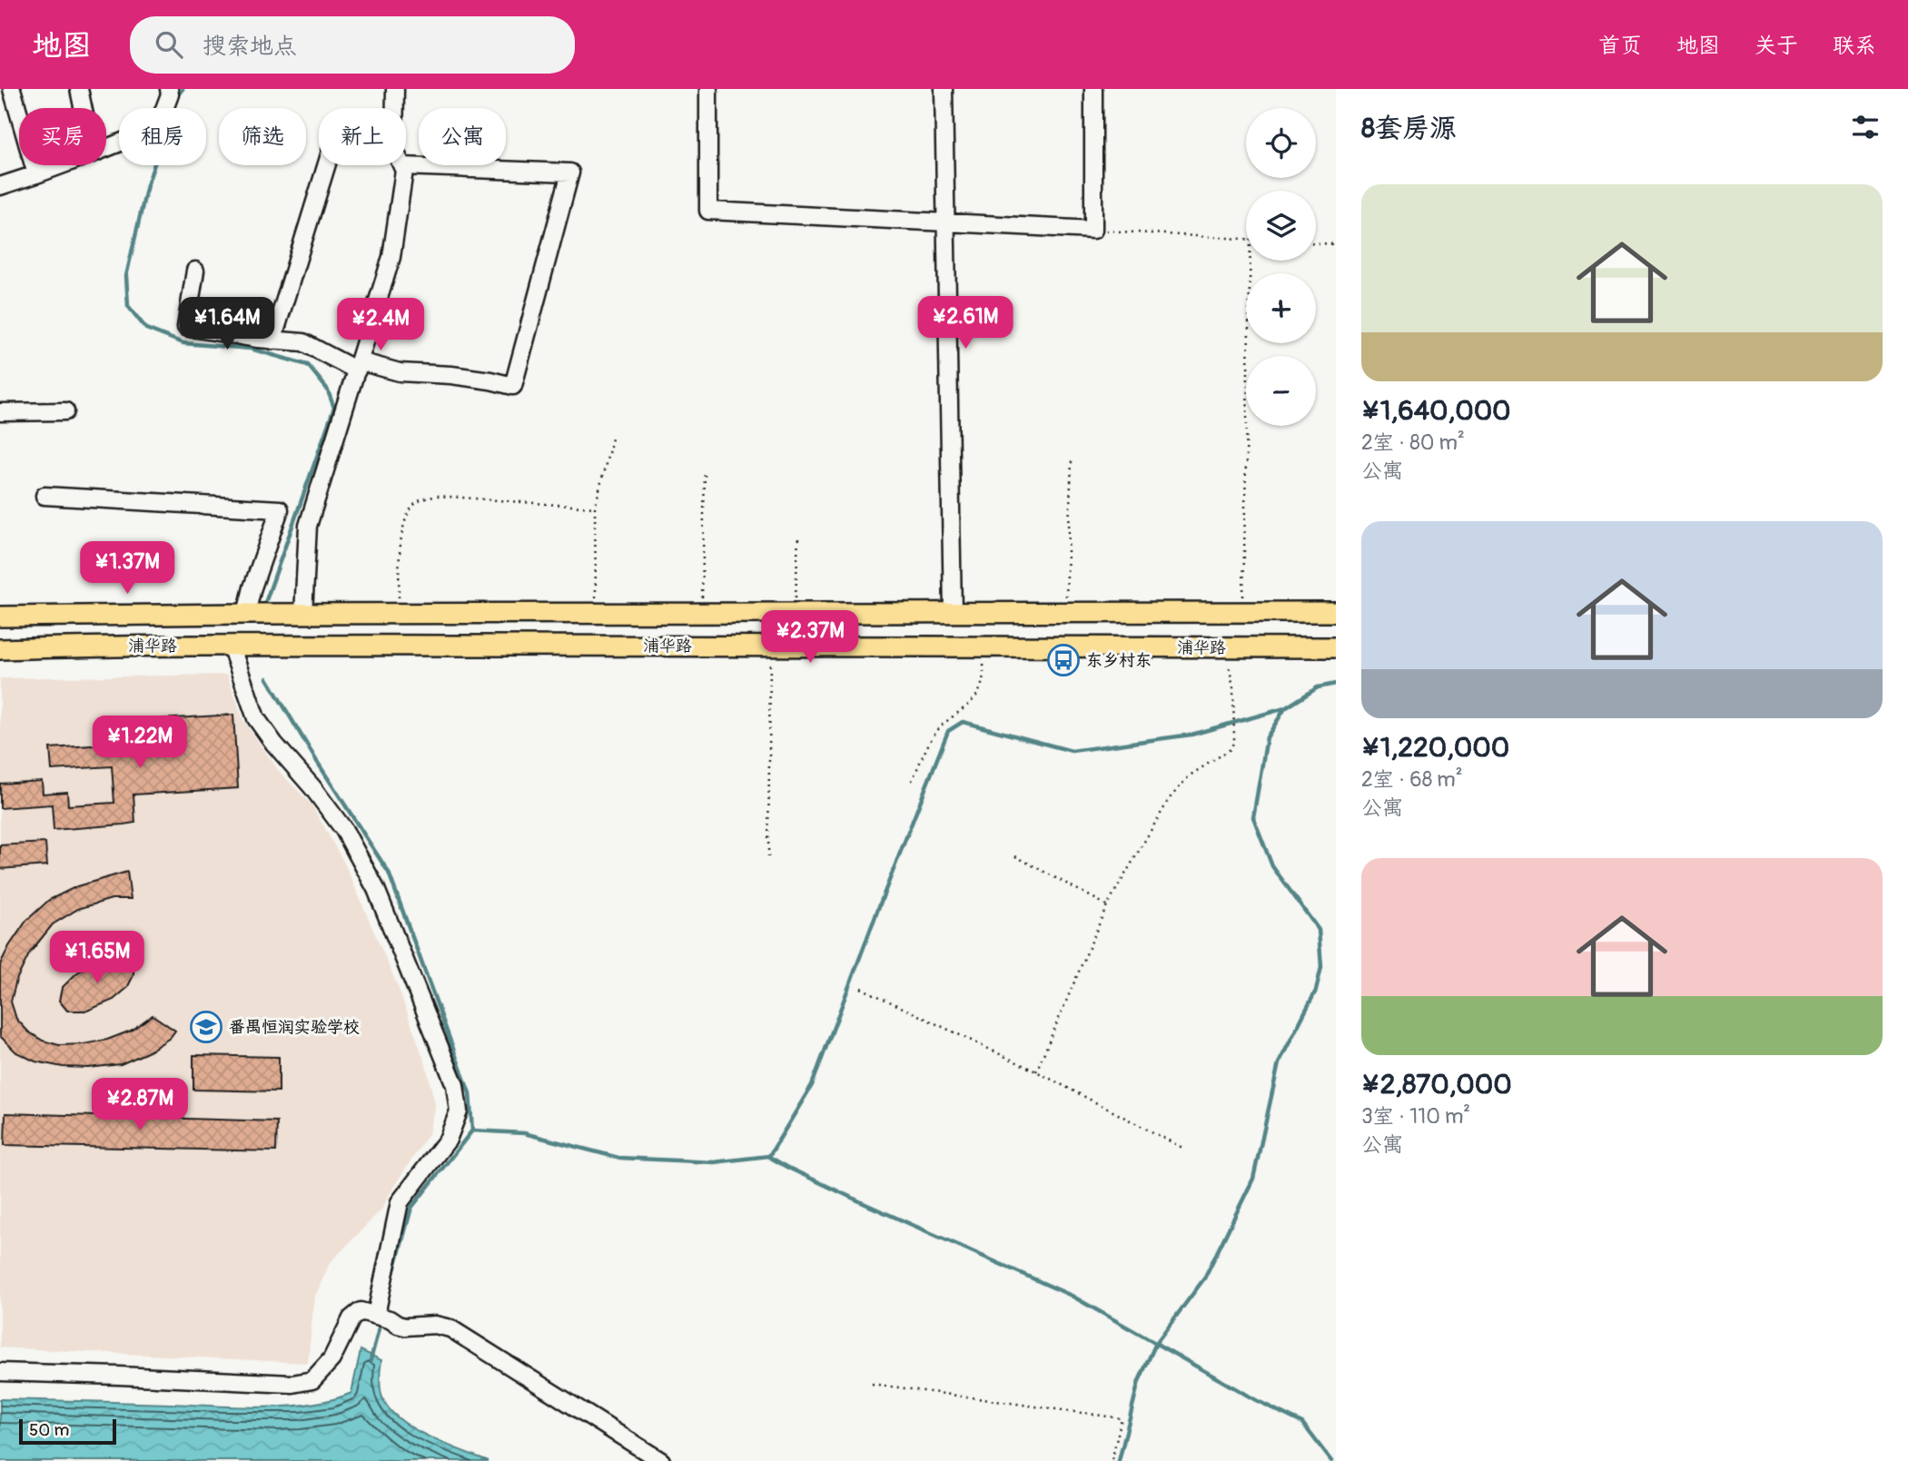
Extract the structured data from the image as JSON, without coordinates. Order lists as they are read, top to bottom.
{
  "streets": {
    "main road": ["浦华路"]
  },
  "places": {
    "bus stop": ["东乡村东"],
    "school or university": ["番禺恒润实验学校"]
  },
  "scale_bar": "50 m",
  "page": {
    "header": "地图",
    "search": "搜索地点",
    "nav": [
      "首页",
      "地图",
      "关于",
      "联系"
    ],
    "heading": "8套房源",
    "map_buttons": ["+", "−"],
    "chip": [
      "买房",
      "租房",
      "筛选",
      "新上",
      "公寓"
    ],
    "list": [
      {
        "name": "¥1,640,000",
        "note": "2室 · 80 m² · 公寓"
      },
      {
        "name": "¥1,220,000",
        "note": "2室 · 68 m² · 公寓"
      },
      {
        "name": "¥2,870,000",
        "note": "3室 · 110 m² · 公寓"
      }
    ],
    "price": [
      "¥2.61M",
      "¥1.64M",
      "¥2.4M",
      "¥1.37M",
      "¥2.37M",
      "¥1.22M",
      "¥1.65M",
      "¥2.87M"
    ],
    "scale": "50 m"
  }
}
